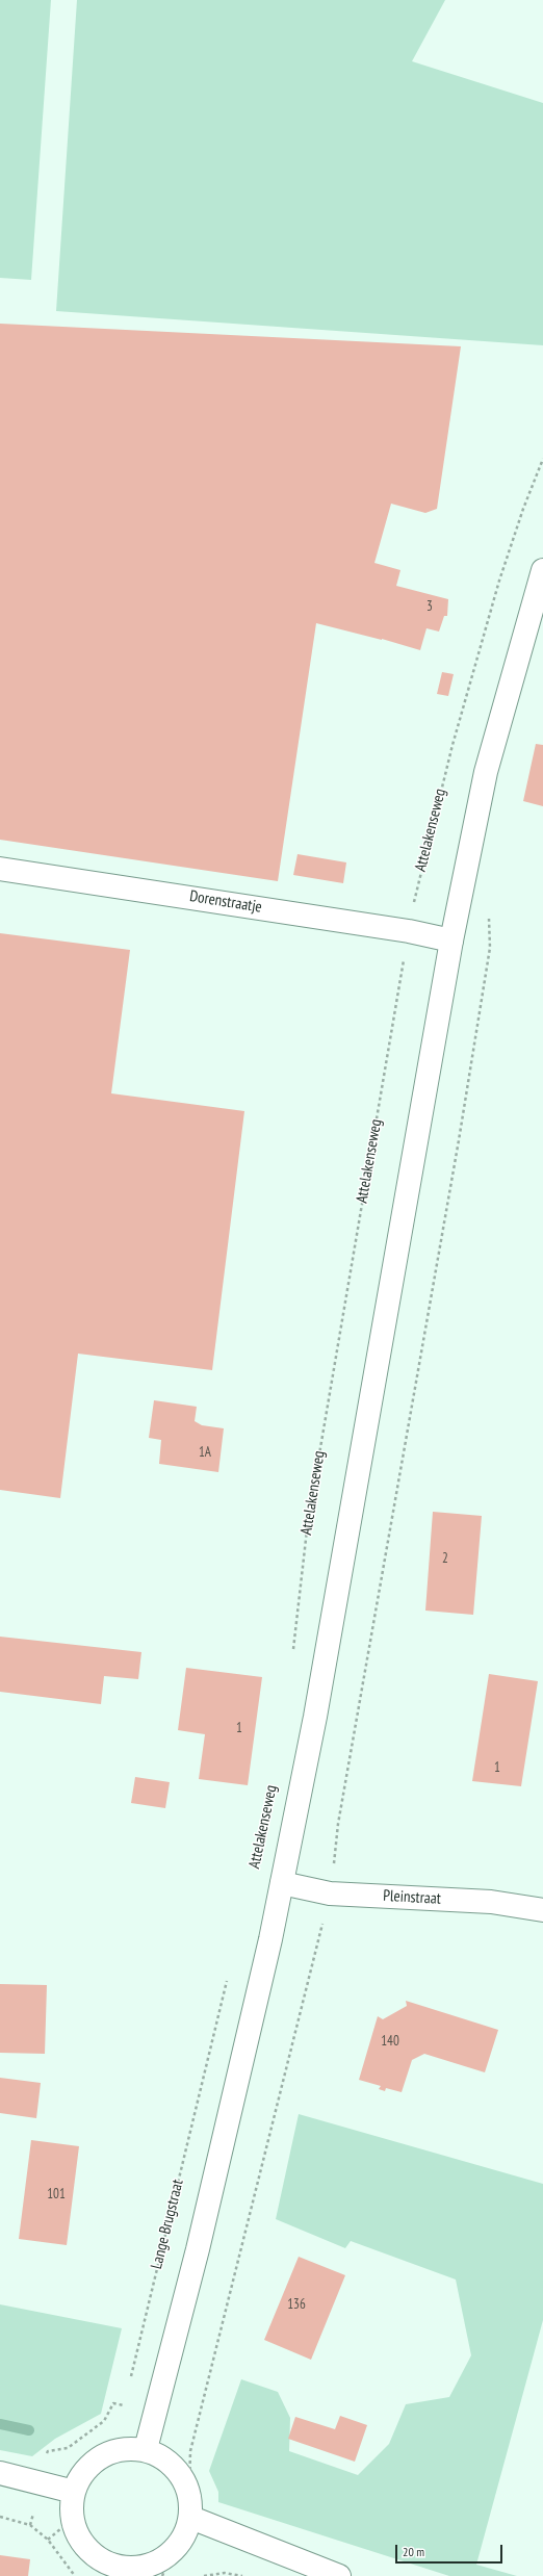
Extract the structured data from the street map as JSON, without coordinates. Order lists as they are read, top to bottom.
{
  "streets": {
    "street": ["Attelakenseweg", "Dorenstraatje", "Pleinstraat"],
    "path": ["Lange Brugstraat"]
  },
  "crossings": [
    ["Attelakenseweg", "Dorenstraatje"],
    ["Attelakenseweg", "Pleinstraat"]
  ],
  "house_numbers": [
    "3",
    "1A",
    "2",
    "1",
    "1",
    "140",
    "101",
    "136"
  ],
  "scale_bar": "20 m"
}
